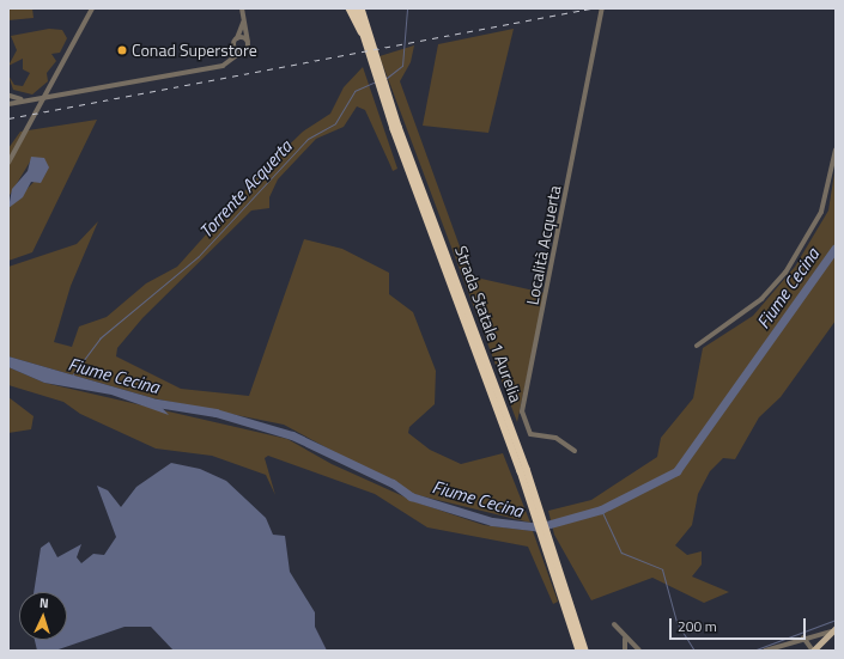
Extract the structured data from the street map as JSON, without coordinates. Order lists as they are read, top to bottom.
{
  "streets": {
    "highway": ["Strada Statale 1 Aurelia"],
    "street": ["Località Acquerta"]
  },
  "water": ["Torrente Acquerta", "Fiume Cecina"],
  "places": ["Conad Superstore"],
  "scale_bar": "200 m",
  "north": "top"
}
